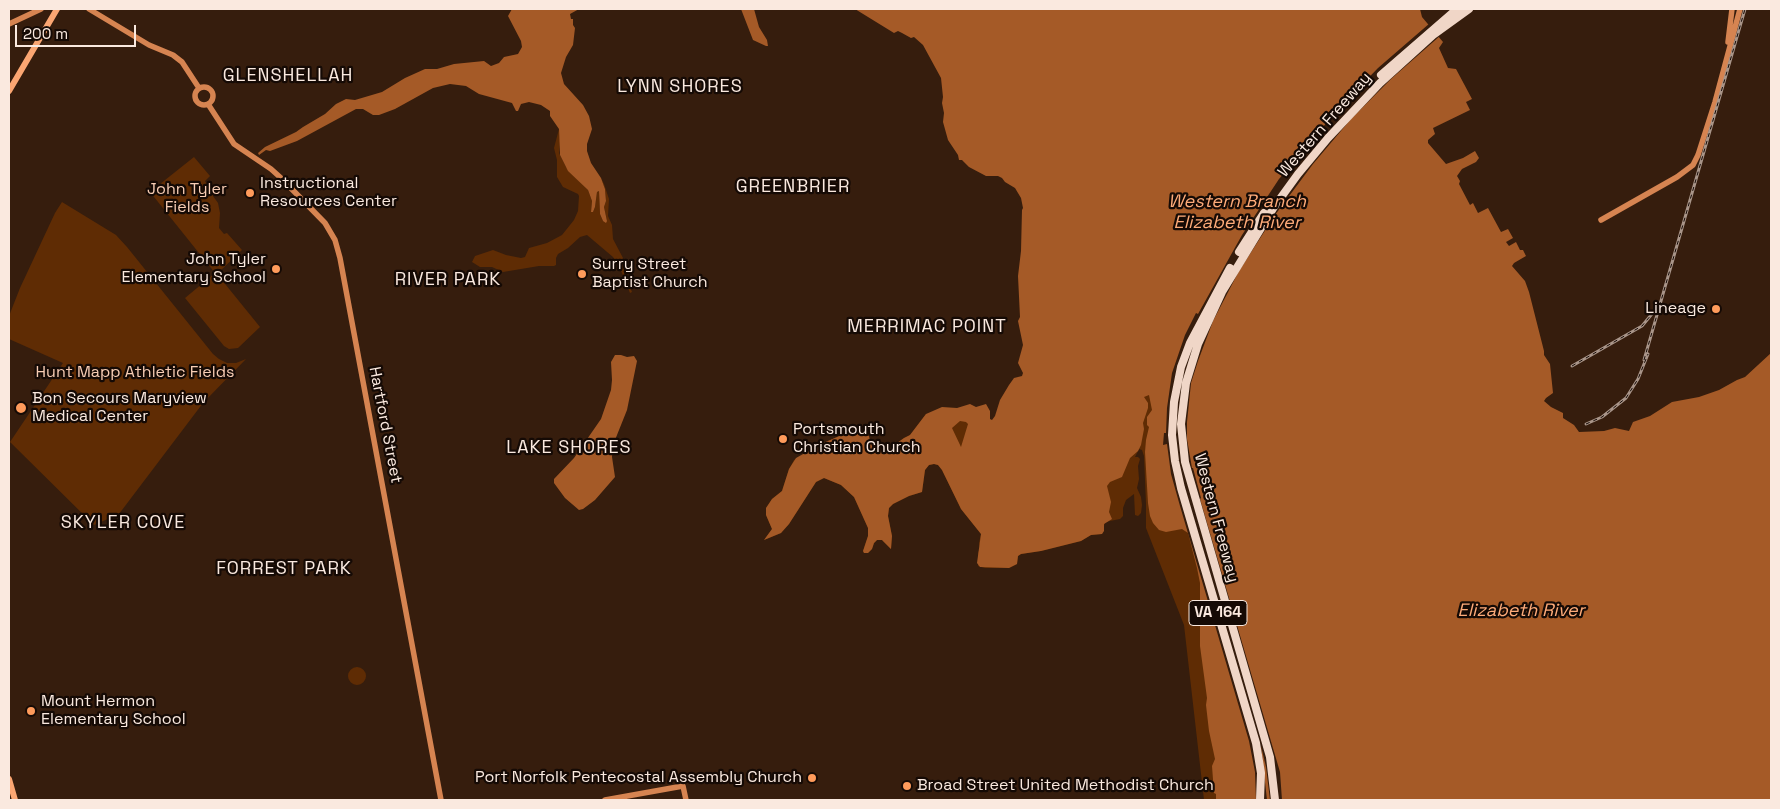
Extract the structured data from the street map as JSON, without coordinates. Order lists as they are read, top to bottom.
{
  "streets": {
    "highway": ["Western Freeway", "VA 164"],
    "street": ["Hartford Street"]
  },
  "districts": [
    "GLENSHELLAH",
    "LYNN SHORES",
    "GREENBRIER",
    "RIVER PARK",
    "MERRIMAC POINT",
    "LAKE SHORES",
    "SKYLER COVE",
    "FORREST PARK"
  ],
  "water": ["Western Branch Elizabeth River", "Elizabeth River"],
  "parks": ["John Tyler Fields", "Hunt Mapp Athletic Fields"],
  "places": [
    "Instructional Resources Center",
    "John Tyler Elementary School",
    "Surry Street Baptist Church",
    "Lineage",
    "Bon Secours Maryview Medical Center",
    "Portsmouth Christian Church",
    "Mount Hermon Elementary School",
    "Port Norfolk Pentecostal Assembly Church",
    "Broad Street United Methodist Church"
  ],
  "scale_bar": "200 m"
}
